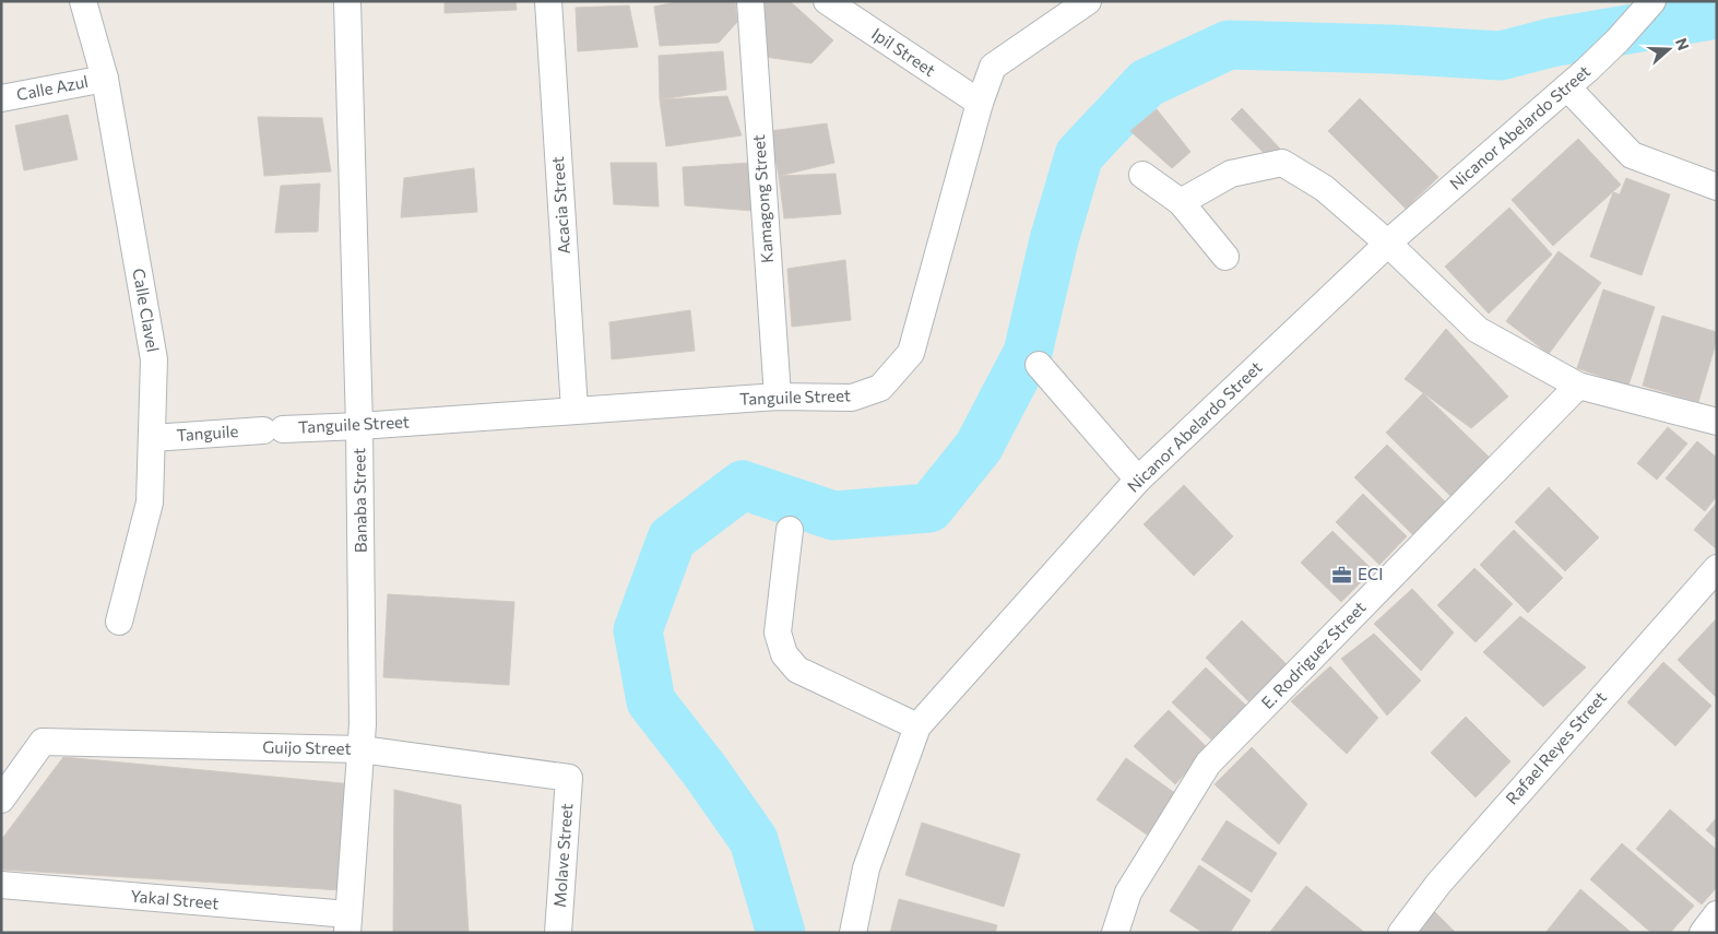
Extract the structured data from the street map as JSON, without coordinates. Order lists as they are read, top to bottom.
{
  "streets": {
    "street": [
      "Ipil Street",
      "Calle Azul",
      "Nicanor Abelardo Street",
      "Kamagong Street",
      "Acacia Street",
      "Calle Clavel",
      "Tanguile Street",
      "Tanguile",
      "Banaba Street",
      "E. Rodriguez Street",
      "Guijo Street",
      "Rafael Reyes Street",
      "Molave Street",
      "Yakal Street"
    ]
  },
  "crossings": [
    ["Ipil Street", "Tanguile Street"],
    ["Calle Azul", "Calle Clavel"],
    ["Kamagong Street", "Tanguile Street"],
    ["Acacia Street", "Tanguile Street"],
    ["Calle Clavel", "Tanguile"],
    ["Tanguile Street", "Tanguile"],
    ["Tanguile Street", "Banaba Street"],
    ["Banaba Street", "Guijo Street"],
    ["Banaba Street", "Yakal Street"],
    ["Guijo Street", "Molave Street"]
  ],
  "places": {
    "office": ["ECI"]
  },
  "north": "right"
}
